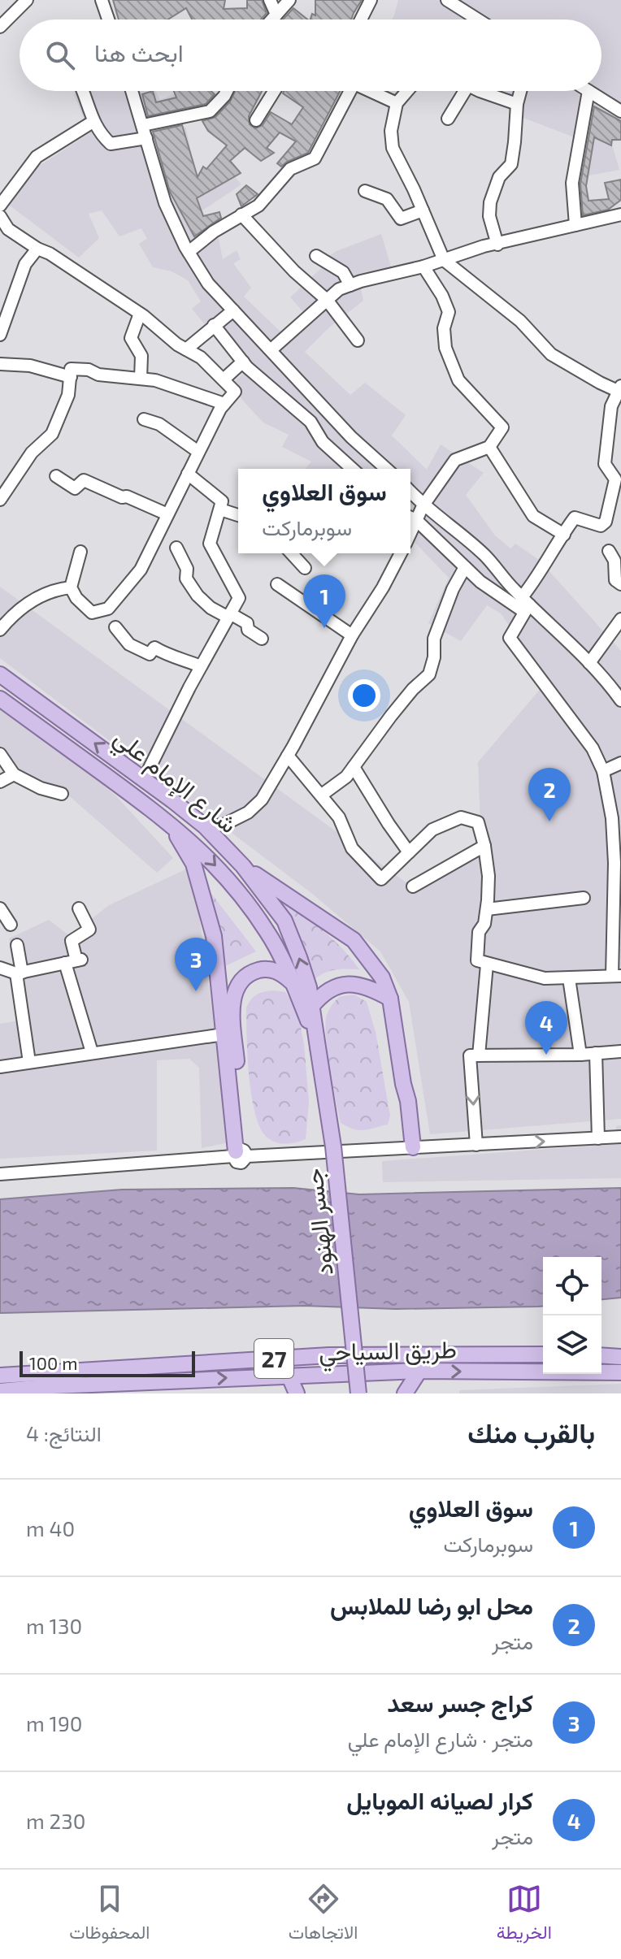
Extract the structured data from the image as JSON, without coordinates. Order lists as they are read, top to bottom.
{
  "streets": {
    "main road": [
      "شارع الإمام علي",
      "جسر الهنود",
      "طريق السياحي",
      "27"
    ]
  },
  "crossings": [
    ["شارع الإمام علي", "جسر الهنود"]
  ],
  "scale_bar": "100 m",
  "page": {
    "search": "ابحث هنا",
    "popup": ["سوق العلاوي", "سوبرماركت"],
    "pins": [
      "1",
      "2",
      "3",
      "4"
    ],
    "scale": "100 m",
    "heading": ["بالقرب منك", "النتائج: 4"],
    "list": [
      {
        "mark": "1",
        "name": "سوق العلاوي",
        "note": "سوبرماركت",
        "value": "40 m"
      },
      {
        "mark": "2",
        "name": "محل ابو رضا للملابس",
        "note": "متجر",
        "value": "130 m"
      },
      {
        "mark": "3",
        "name": "كراج جسر سعد",
        "note": "متجر · شارع الإمام علي",
        "value": "190 m"
      },
      {
        "mark": "4",
        "name": "كرار لصيانه الموبايل",
        "note": "متجر",
        "value": "230 m"
      }
    ],
    "nav": ["الخريطة", "الاتجاهات", "المحفوظات"]
  }
}
